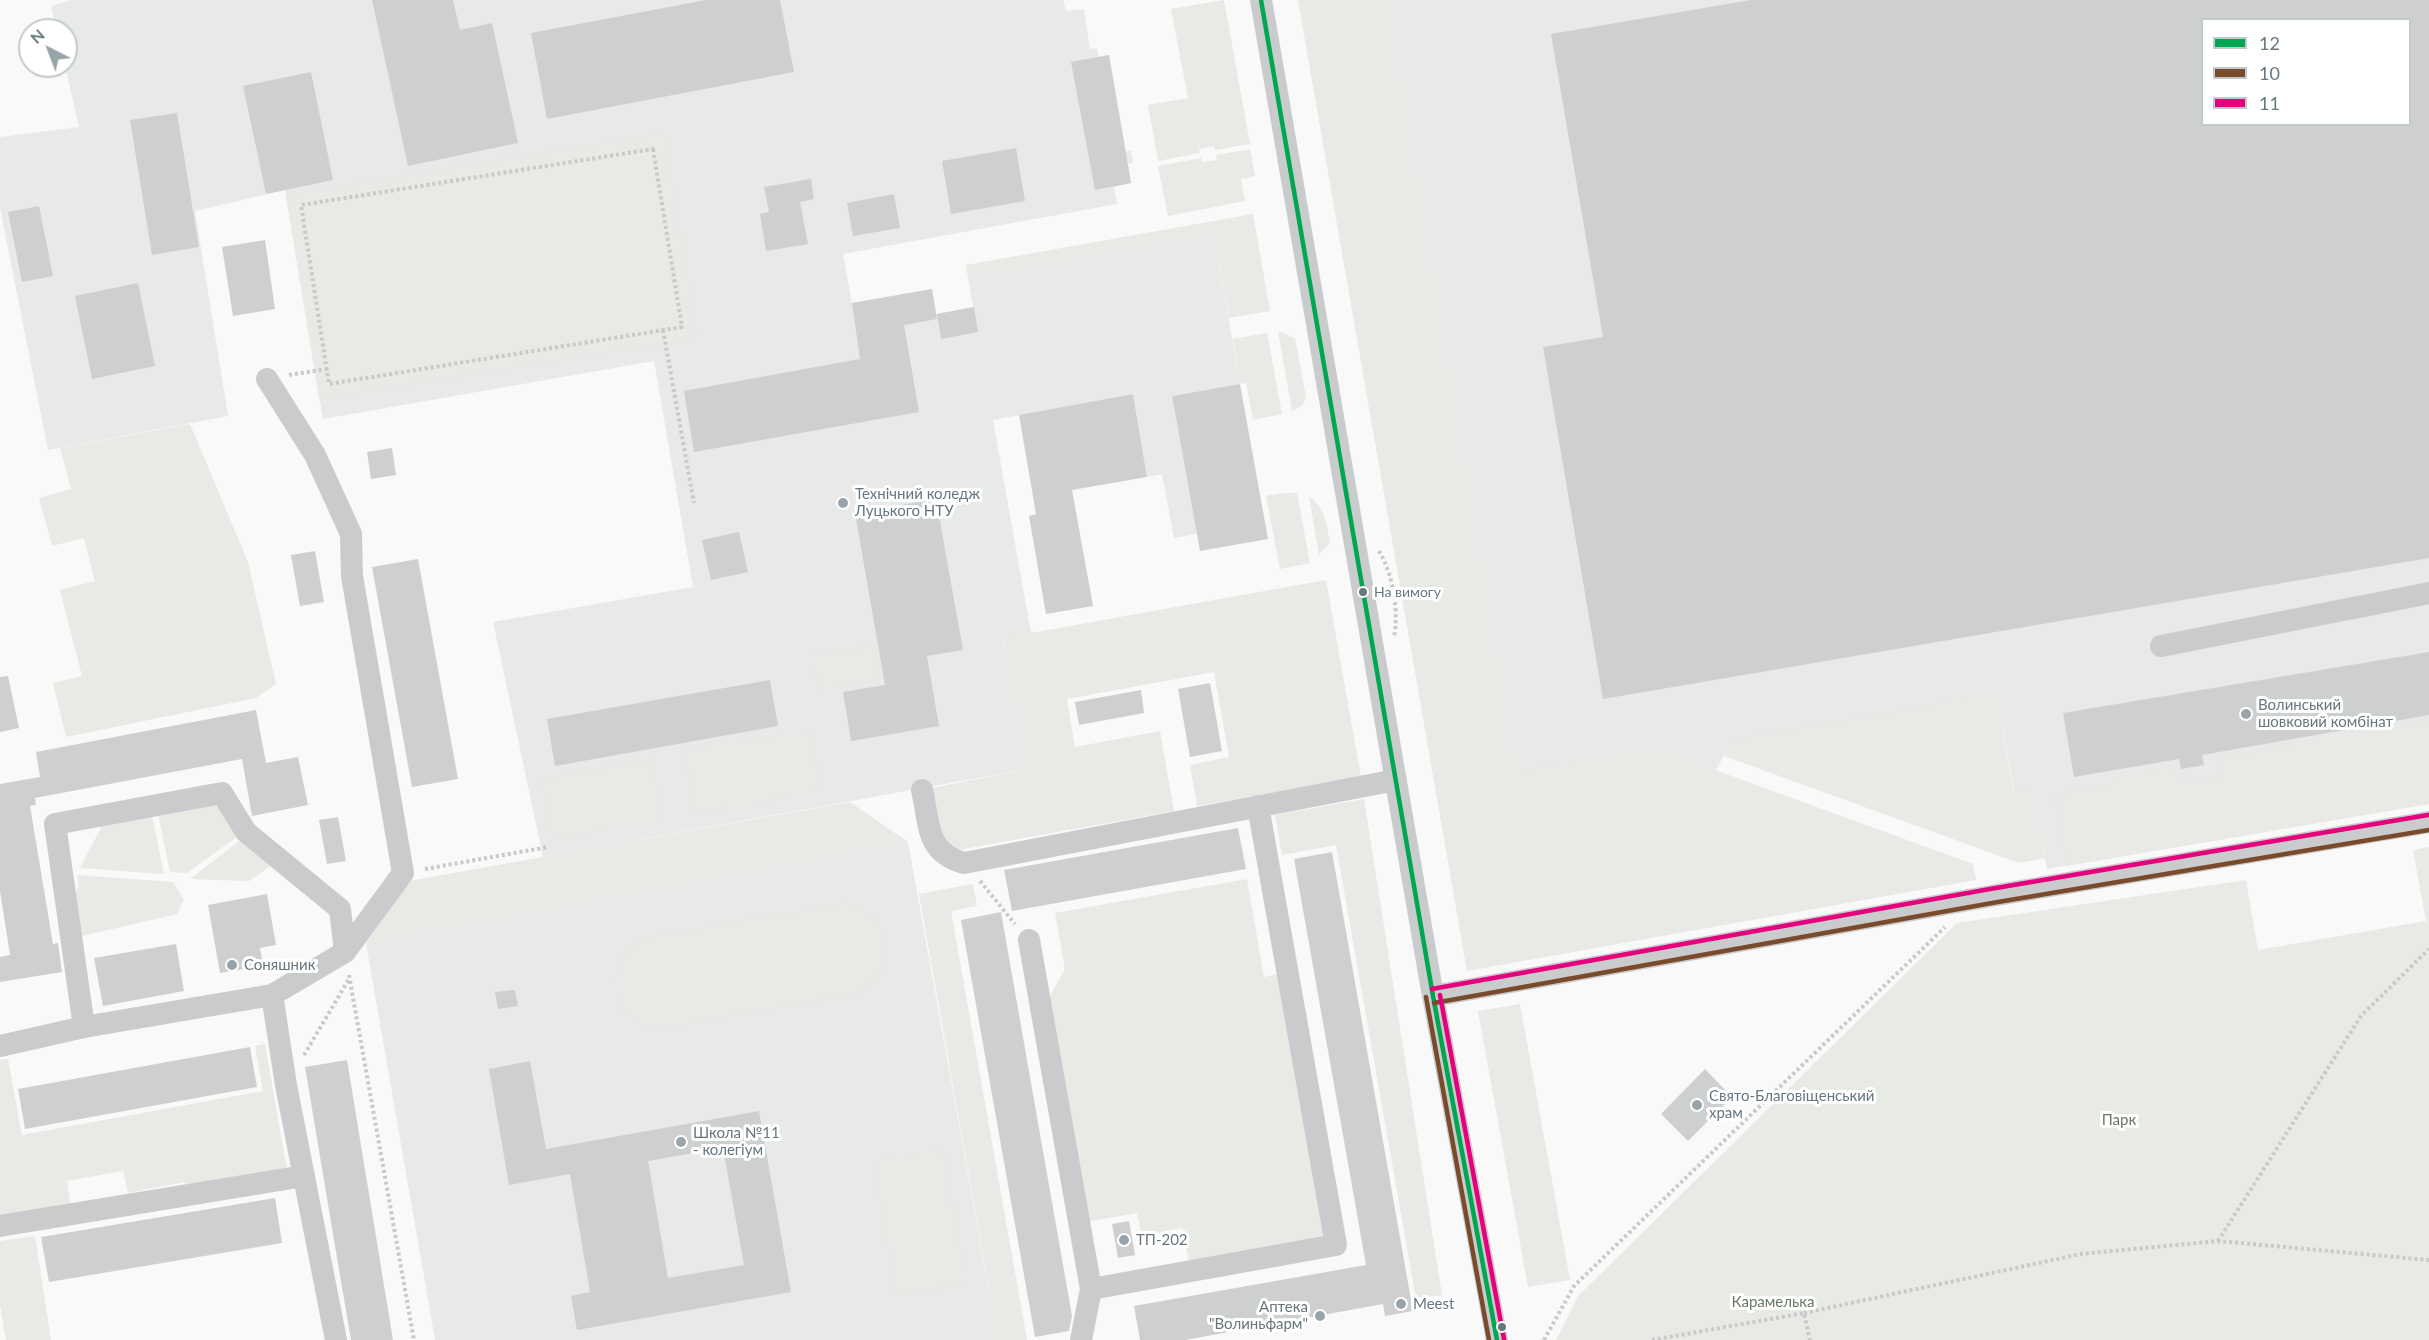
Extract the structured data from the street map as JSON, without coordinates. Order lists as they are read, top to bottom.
{
  "parks": ["Парк", "Карамелька"],
  "places": [
    "Технічний коледж Луцького НТУ",
    "На вимогу",
    "Волинський шовковий комбінат",
    "Соняшник",
    "Свято-Благовіщенський храм",
    "Школа №11 - колегіум",
    "ТП-202",
    "Meest",
    "Аптека \"Волиньфарм\""
  ],
  "lines": ["transit line 12", "transit line 11", "transit line 10"],
  "legend": ["12", "10", "11"],
  "north": "top left"
}
